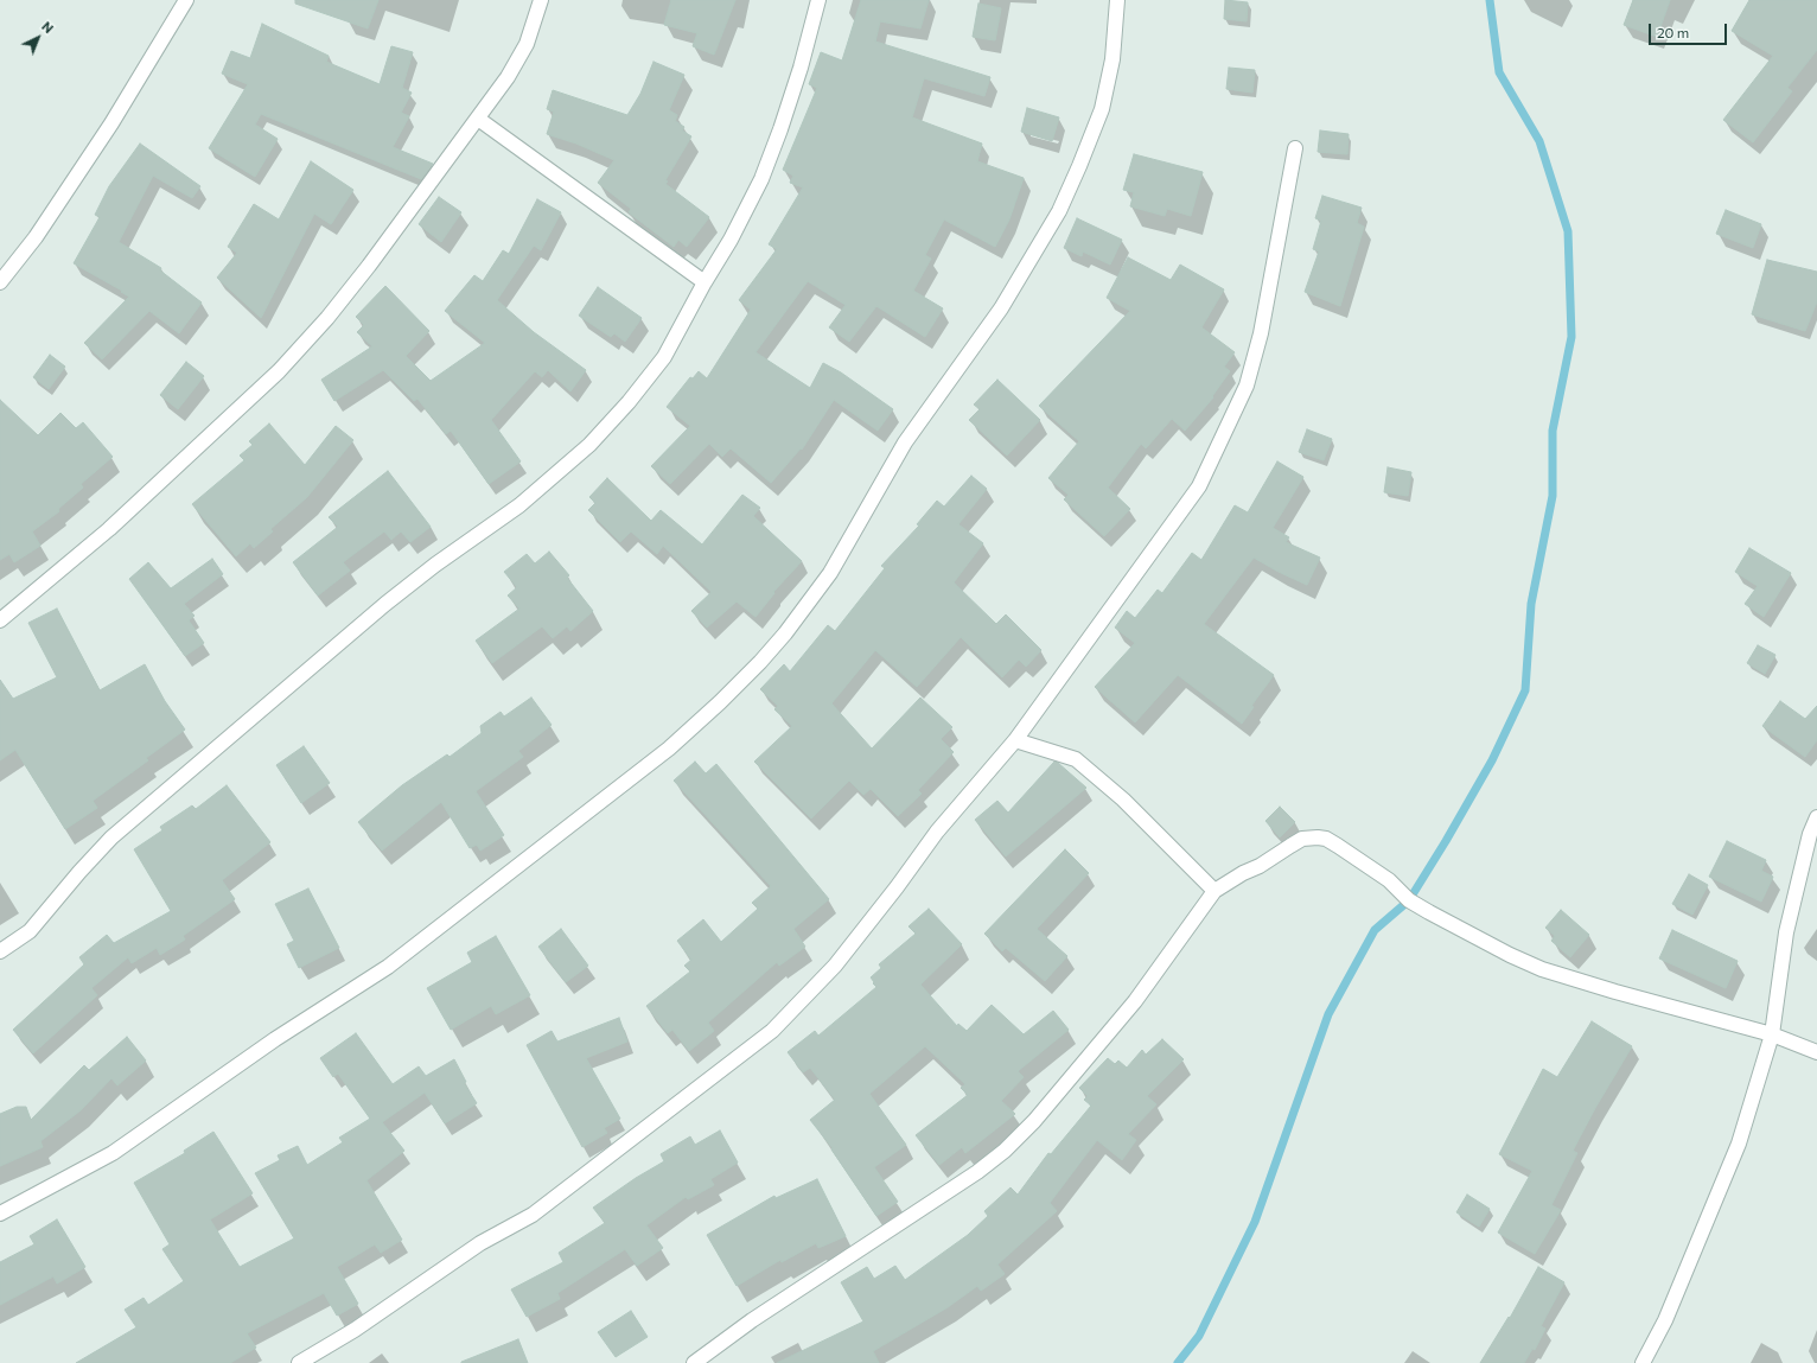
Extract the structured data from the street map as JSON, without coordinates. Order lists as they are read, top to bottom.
{
  "scale_bar": "20 m",
  "north": "top right"
}
